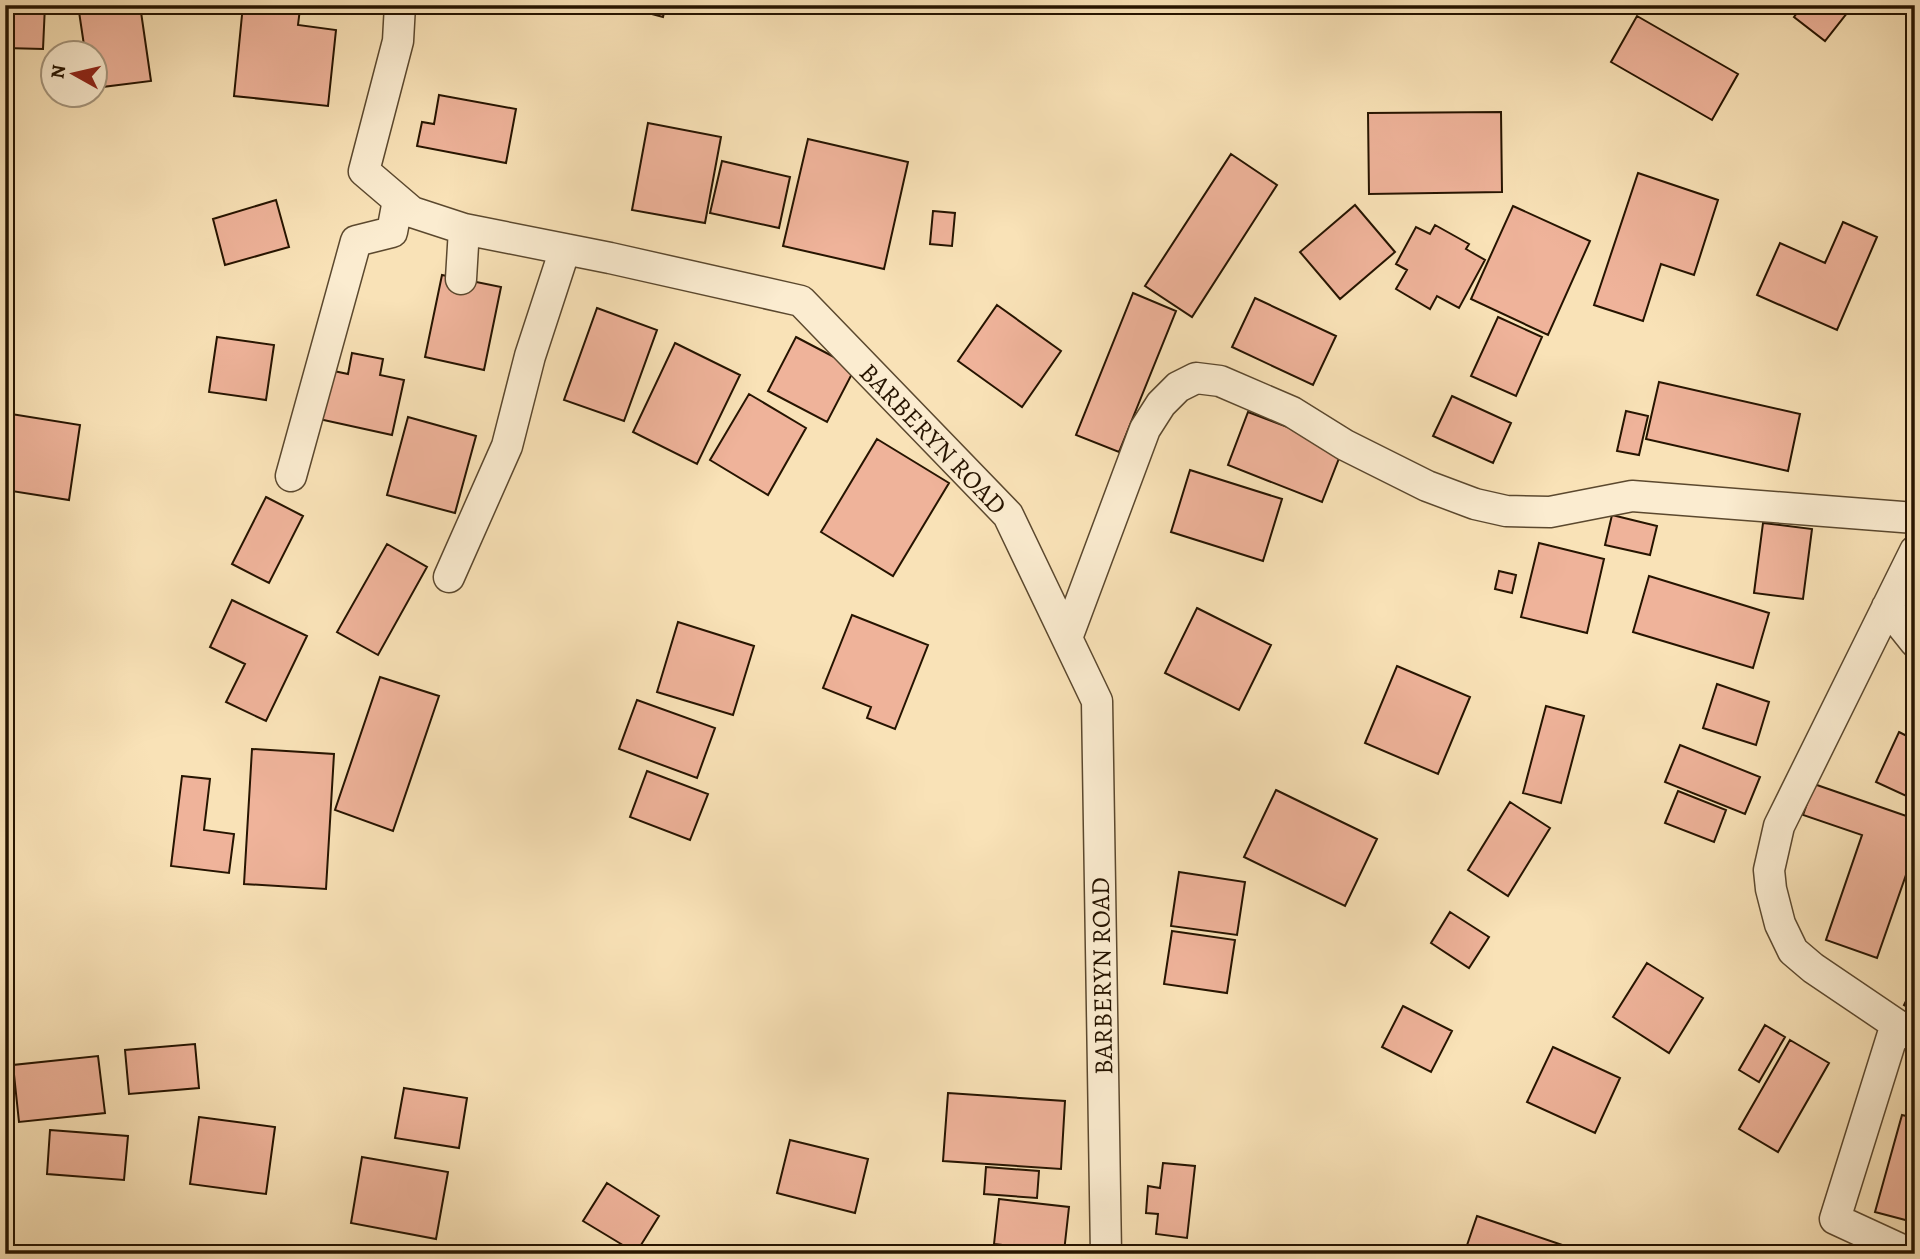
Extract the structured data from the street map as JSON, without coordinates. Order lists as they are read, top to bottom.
{
  "streets": {
    "street": ["BARBERYN ROAD"]
  },
  "north": "left"
}
